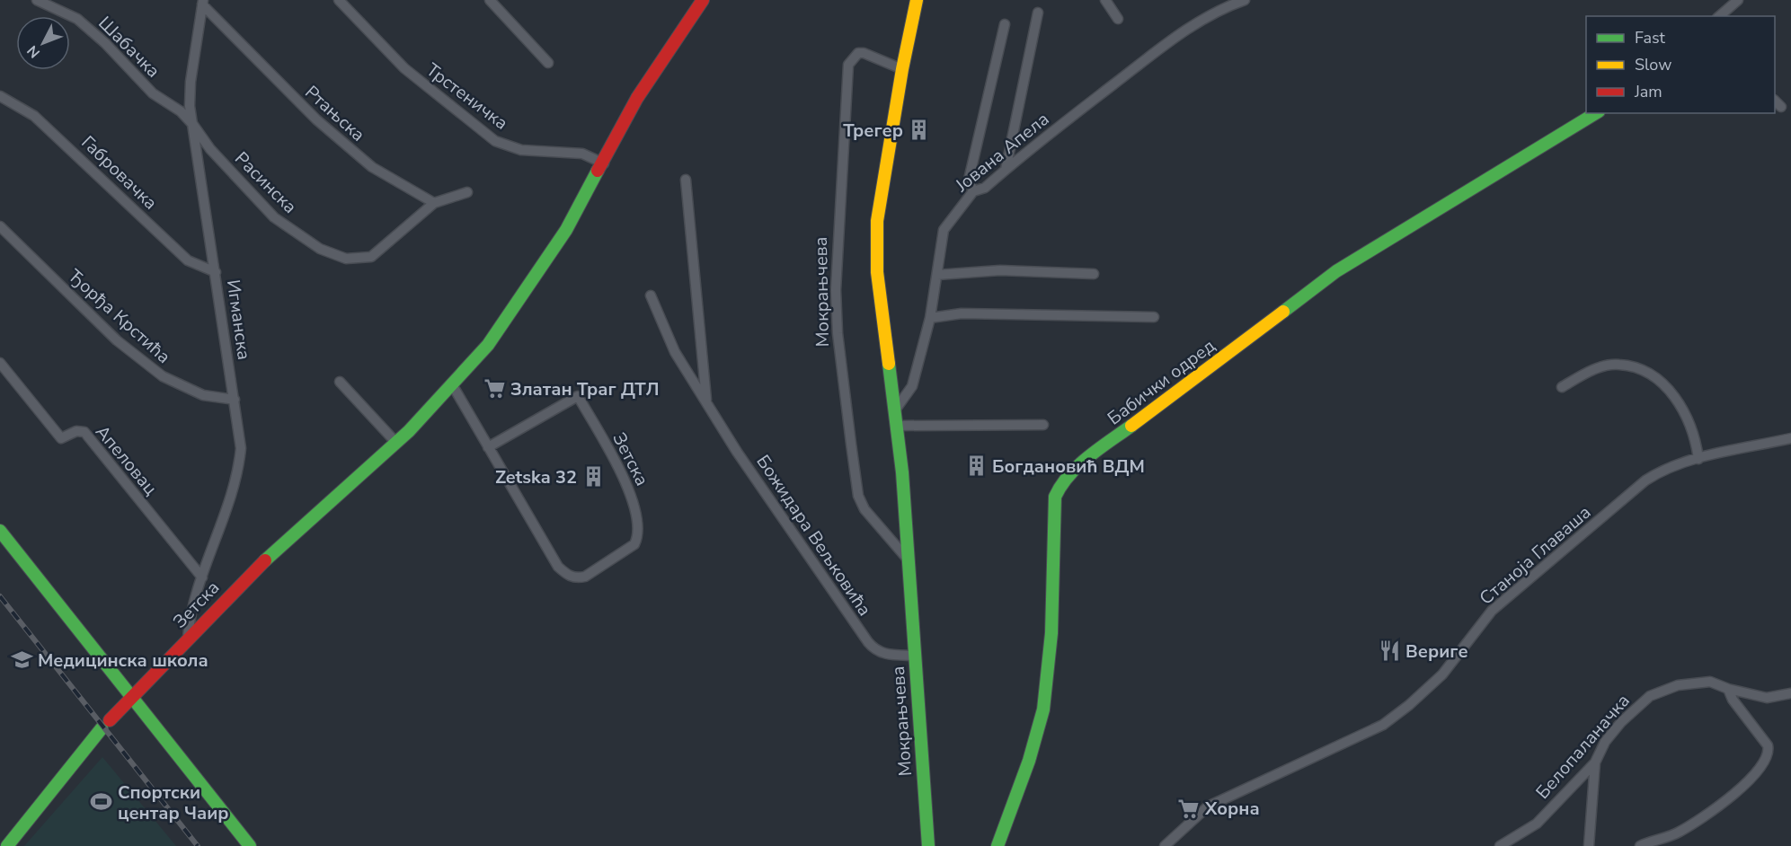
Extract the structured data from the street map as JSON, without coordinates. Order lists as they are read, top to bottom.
{
  "streets": {
    "street": [
      "Шабачка",
      "Трстеничка",
      "Ртањска",
      "Јована Апела",
      "Габровачка",
      "Расинска",
      "Мокрањчева",
      "Ђорђа Крстића",
      "Игманска",
      "Бабички одред",
      "Зетска",
      "Апеловац",
      "Божидара Вељковића",
      "Станоја Главаша",
      "Белопаланачка"
    ]
  },
  "crossings": [
    ["Шабачка", "Расинска"],
    ["Шабачка", "Игманска"],
    ["Трстеничка", "Зетска"],
    ["Ртањска", "Расинска"],
    ["Ртањска", "Игманска"],
    ["Јована Апела", "Мокрањчева"],
    ["Габровачка", "Игманска"],
    ["Расинска", "Игманска"],
    ["Мокрањчева", "Божидара Вељковића"],
    ["Ђорђа Крстића", "Игманска"],
    ["Игманска", "Зетска"],
    ["Игманска", "Апеловац"]
  ],
  "places": {
    "building": ["Трегер", "Богдановић ВДМ", "Zetska 32"],
    "supermarket": ["Златан Траг ДТЛ", "Хорна"],
    "restaurant": ["Вериге"],
    "school or university": ["Медицинска школа"],
    "sports": ["Спортски центар Чаир"]
  },
  "legend": ["Fast", "Slow", "Jam"],
  "north": "bottom left"
}
